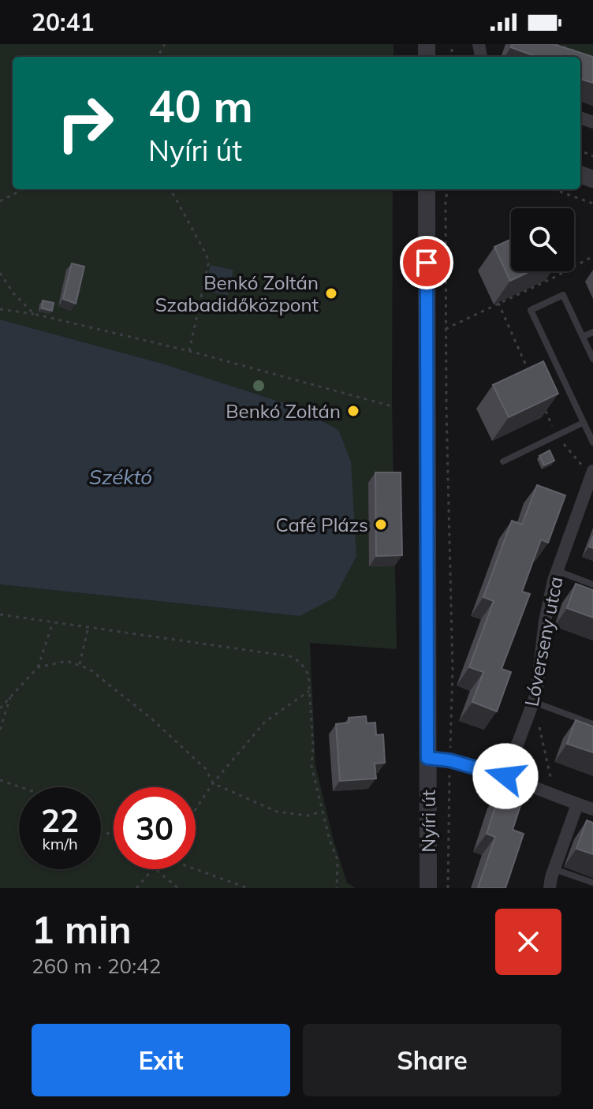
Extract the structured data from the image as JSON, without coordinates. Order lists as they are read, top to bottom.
{
  "streets": {
    "street": ["Lóverseny utca", "Nyíri út"]
  },
  "water": ["Széktó"],
  "places": ["Benkó Zoltán Szabadidőközpont", "Benkó Zoltán", "Café Plázs"],
  "page": {
    "status": "20:41",
    "turn": ["40 m", "Nyíri út"],
    "speed": "22 km/h",
    "limit": "30",
    "heading": ["1 min", "260 m · 20:42"],
    "buttons": ["Exit", "Share"]
  }
}
